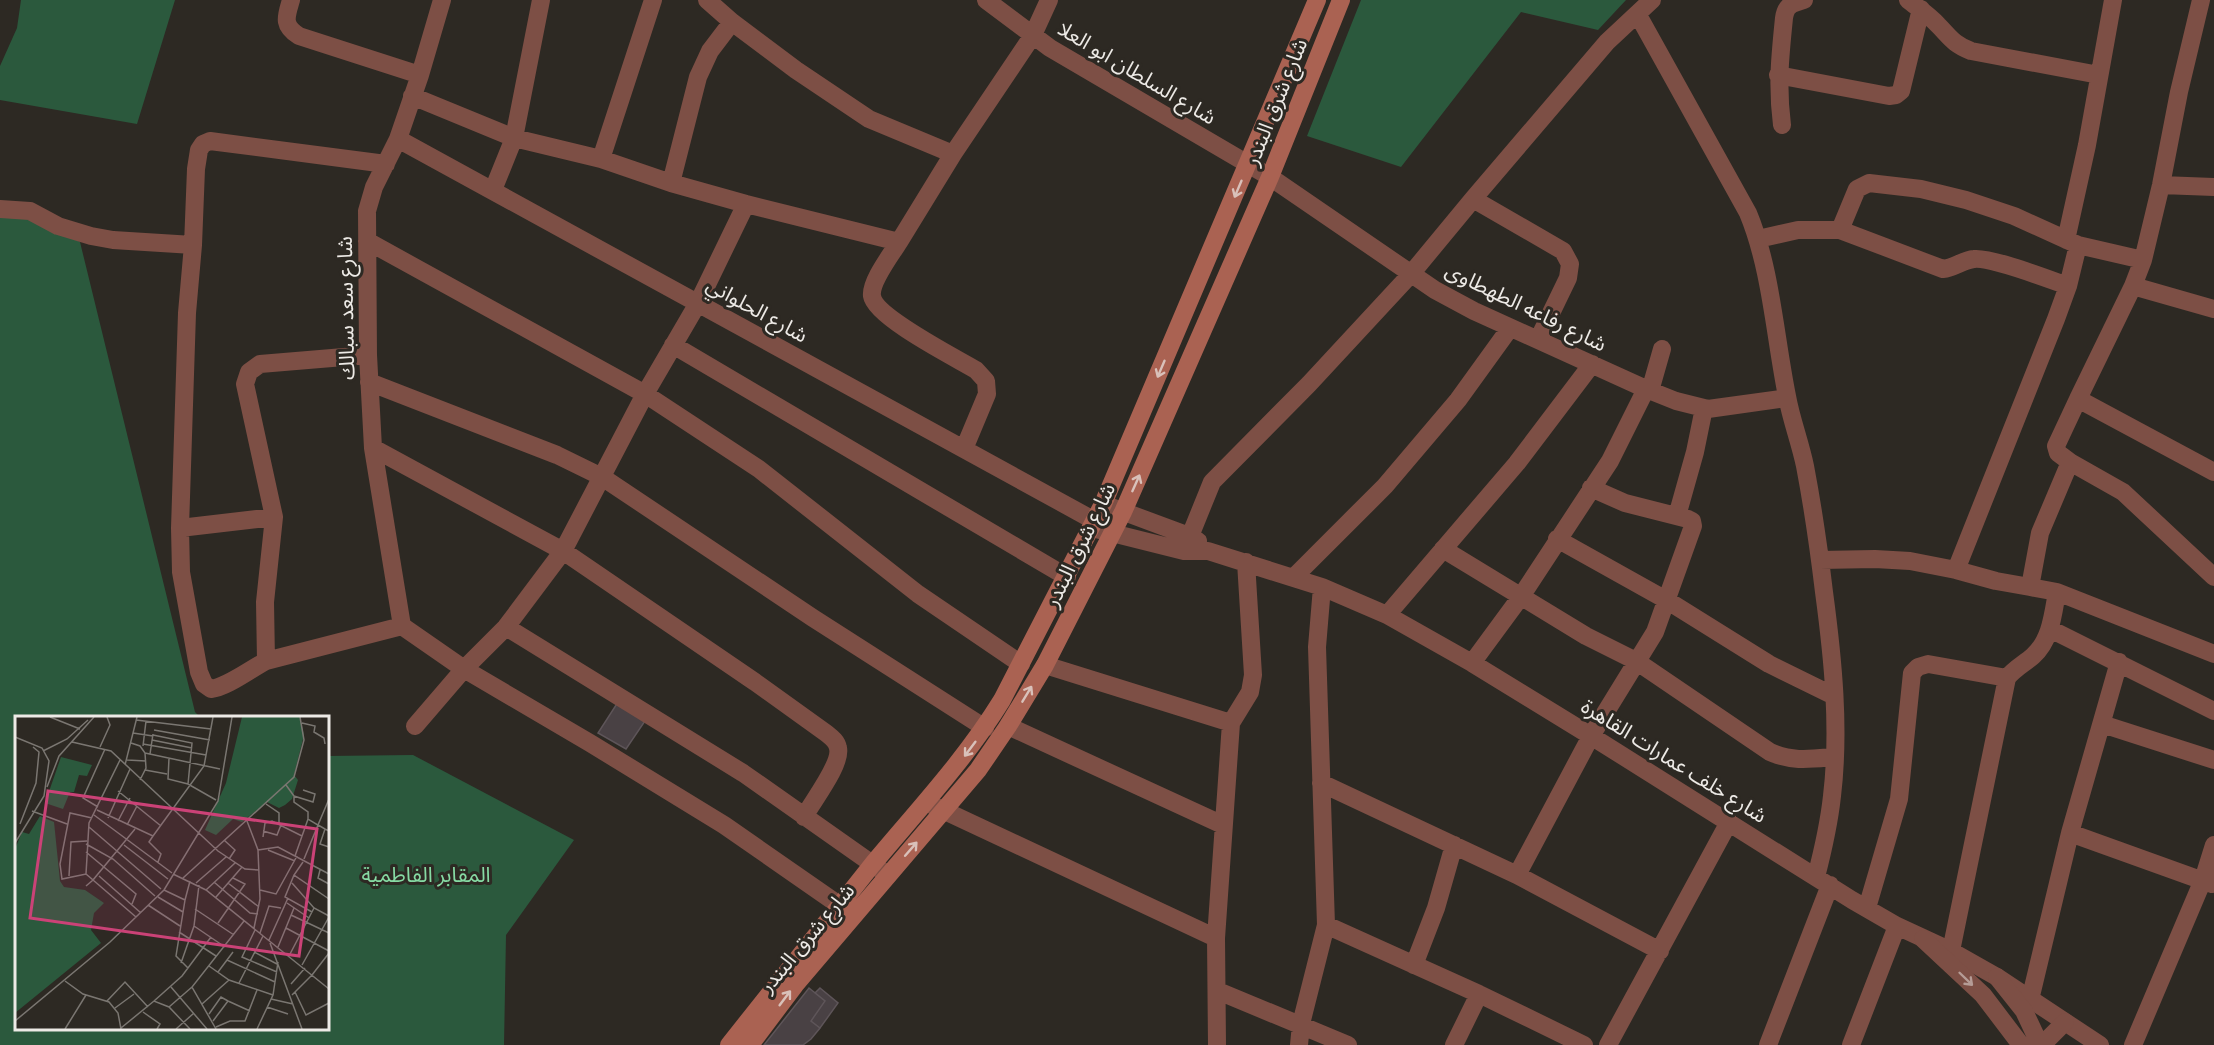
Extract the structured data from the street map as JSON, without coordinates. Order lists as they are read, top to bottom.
{
  "streets": {
    "main road": ["شارع شرق البندر"],
    "street": [
      "شارع السلطان ابو العلا",
      "شارع رفاعه الطهطاوى",
      "شارع سعد سبالك",
      "شارع الحلواني",
      "شارع خلف عمارات القاهرة"
    ]
  },
  "crossings": [
    ["شارع السلطان ابو العلا", "شارع شرق البندر"],
    ["شارع السلطان ابو العلا", "شارع رفاعه الطهطاوى"],
    ["شارع شرق البندر", "شارع رفاعه الطهطاوى"],
    ["شارع شرق البندر", "شارع الحلواني"],
    ["شارع شرق البندر", "شارع خلف عمارات القاهرة"],
    ["شارع سعد سبالك", "شارع الحلواني"],
    ["شارع الحلواني", "شارع خلف عمارات القاهرة"]
  ],
  "parks": ["المقابر الفاطمية"]
}
